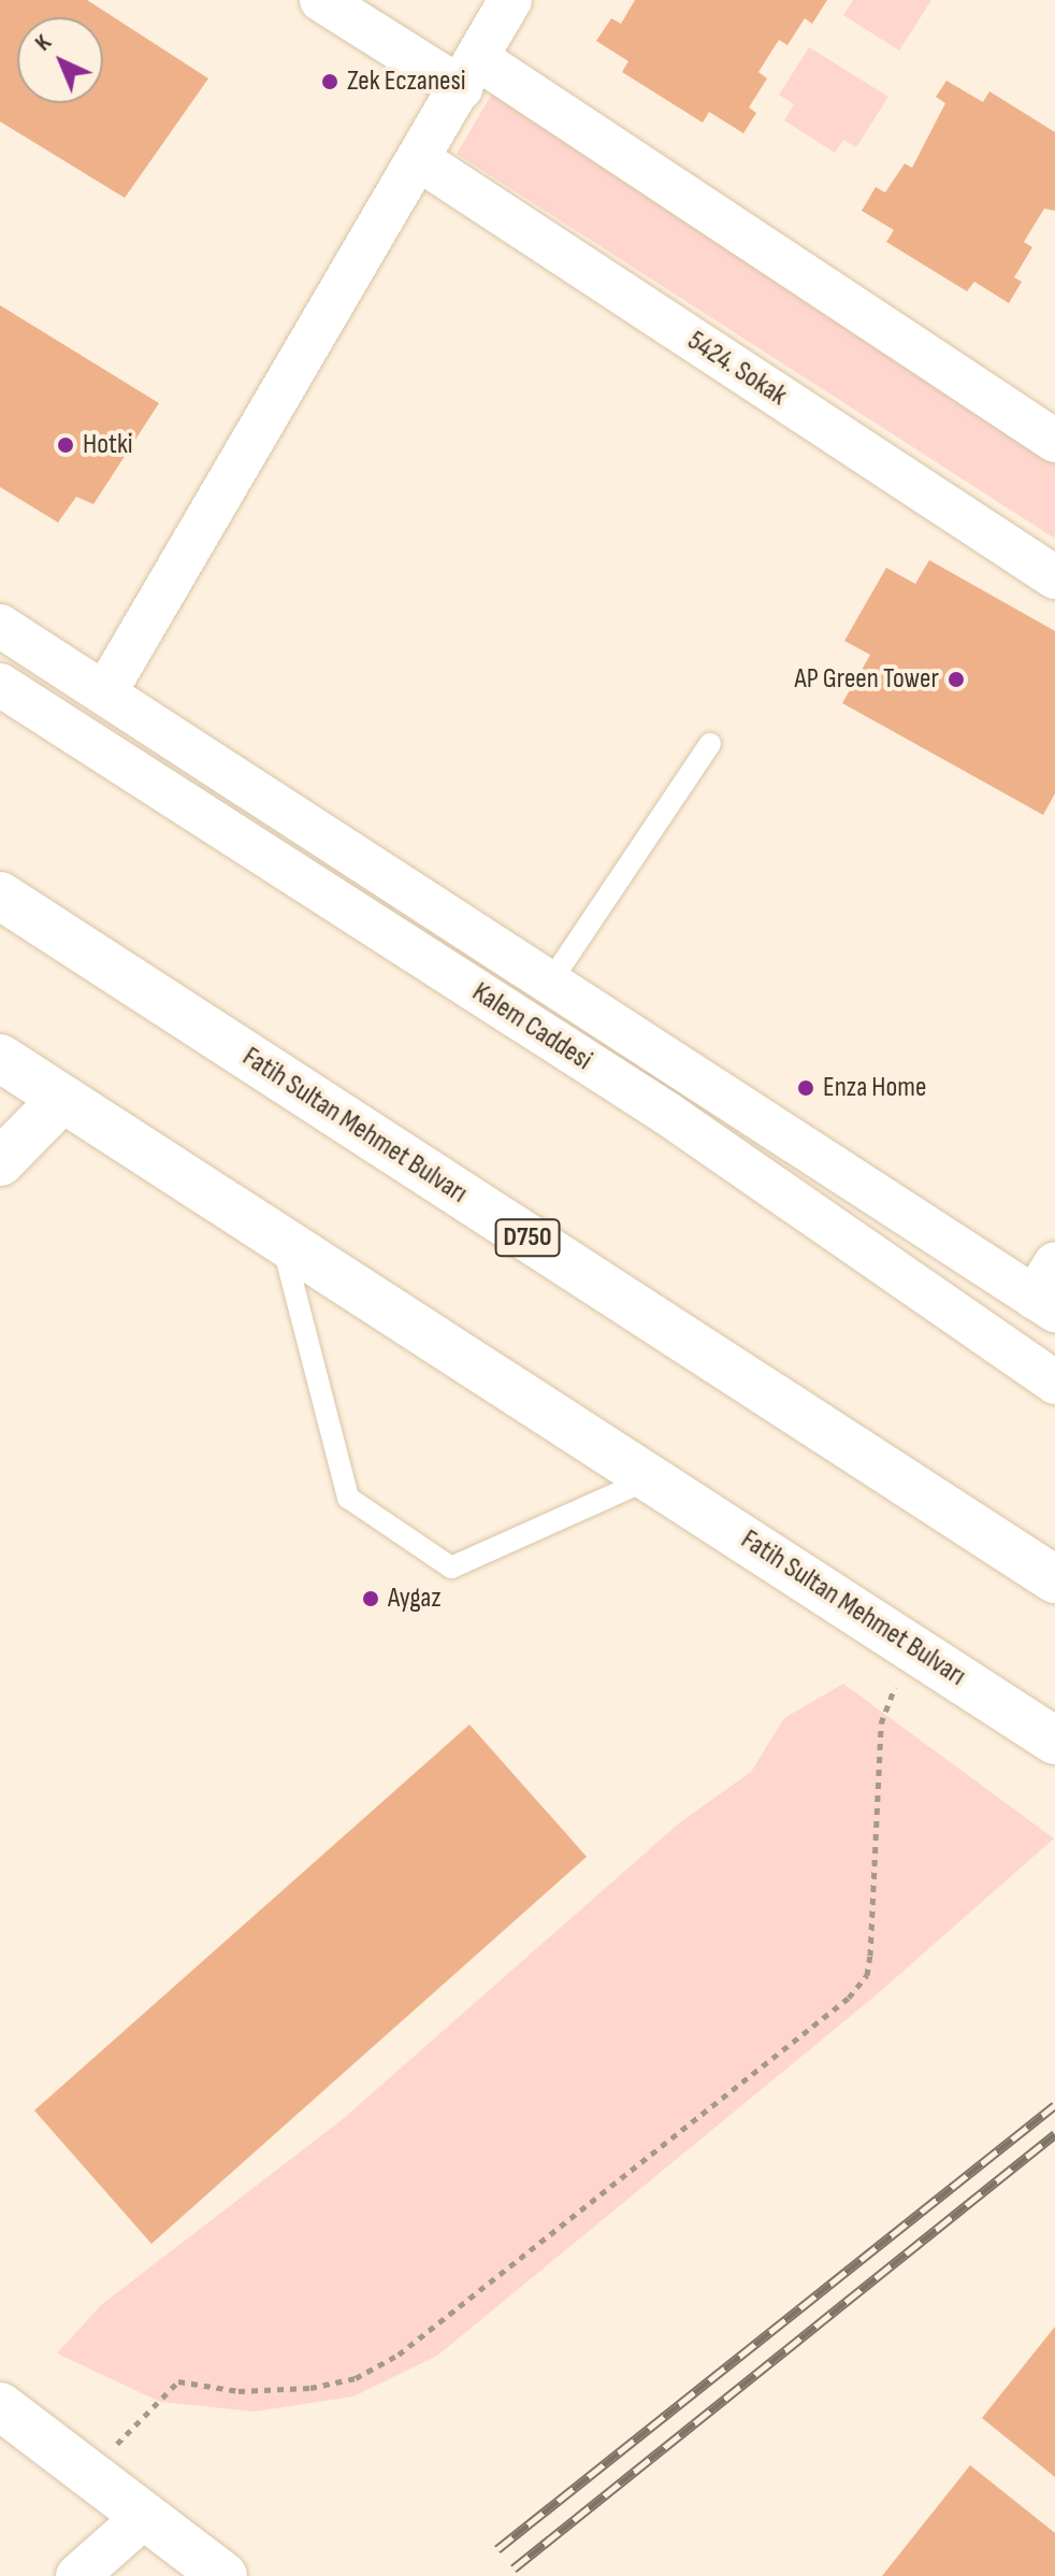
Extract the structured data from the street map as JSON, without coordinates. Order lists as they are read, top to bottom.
{
  "streets": {
    "main road": ["Fatih Sultan Mehmet Bulvarı", "D750"],
    "street": ["5424. Sokak", "Kalem Caddesi"]
  },
  "places": [
    "Zek Eczanesi",
    "Hotki",
    "AP Green Tower",
    "Enza Home",
    "Aygaz"
  ],
  "north": "top left"
}
